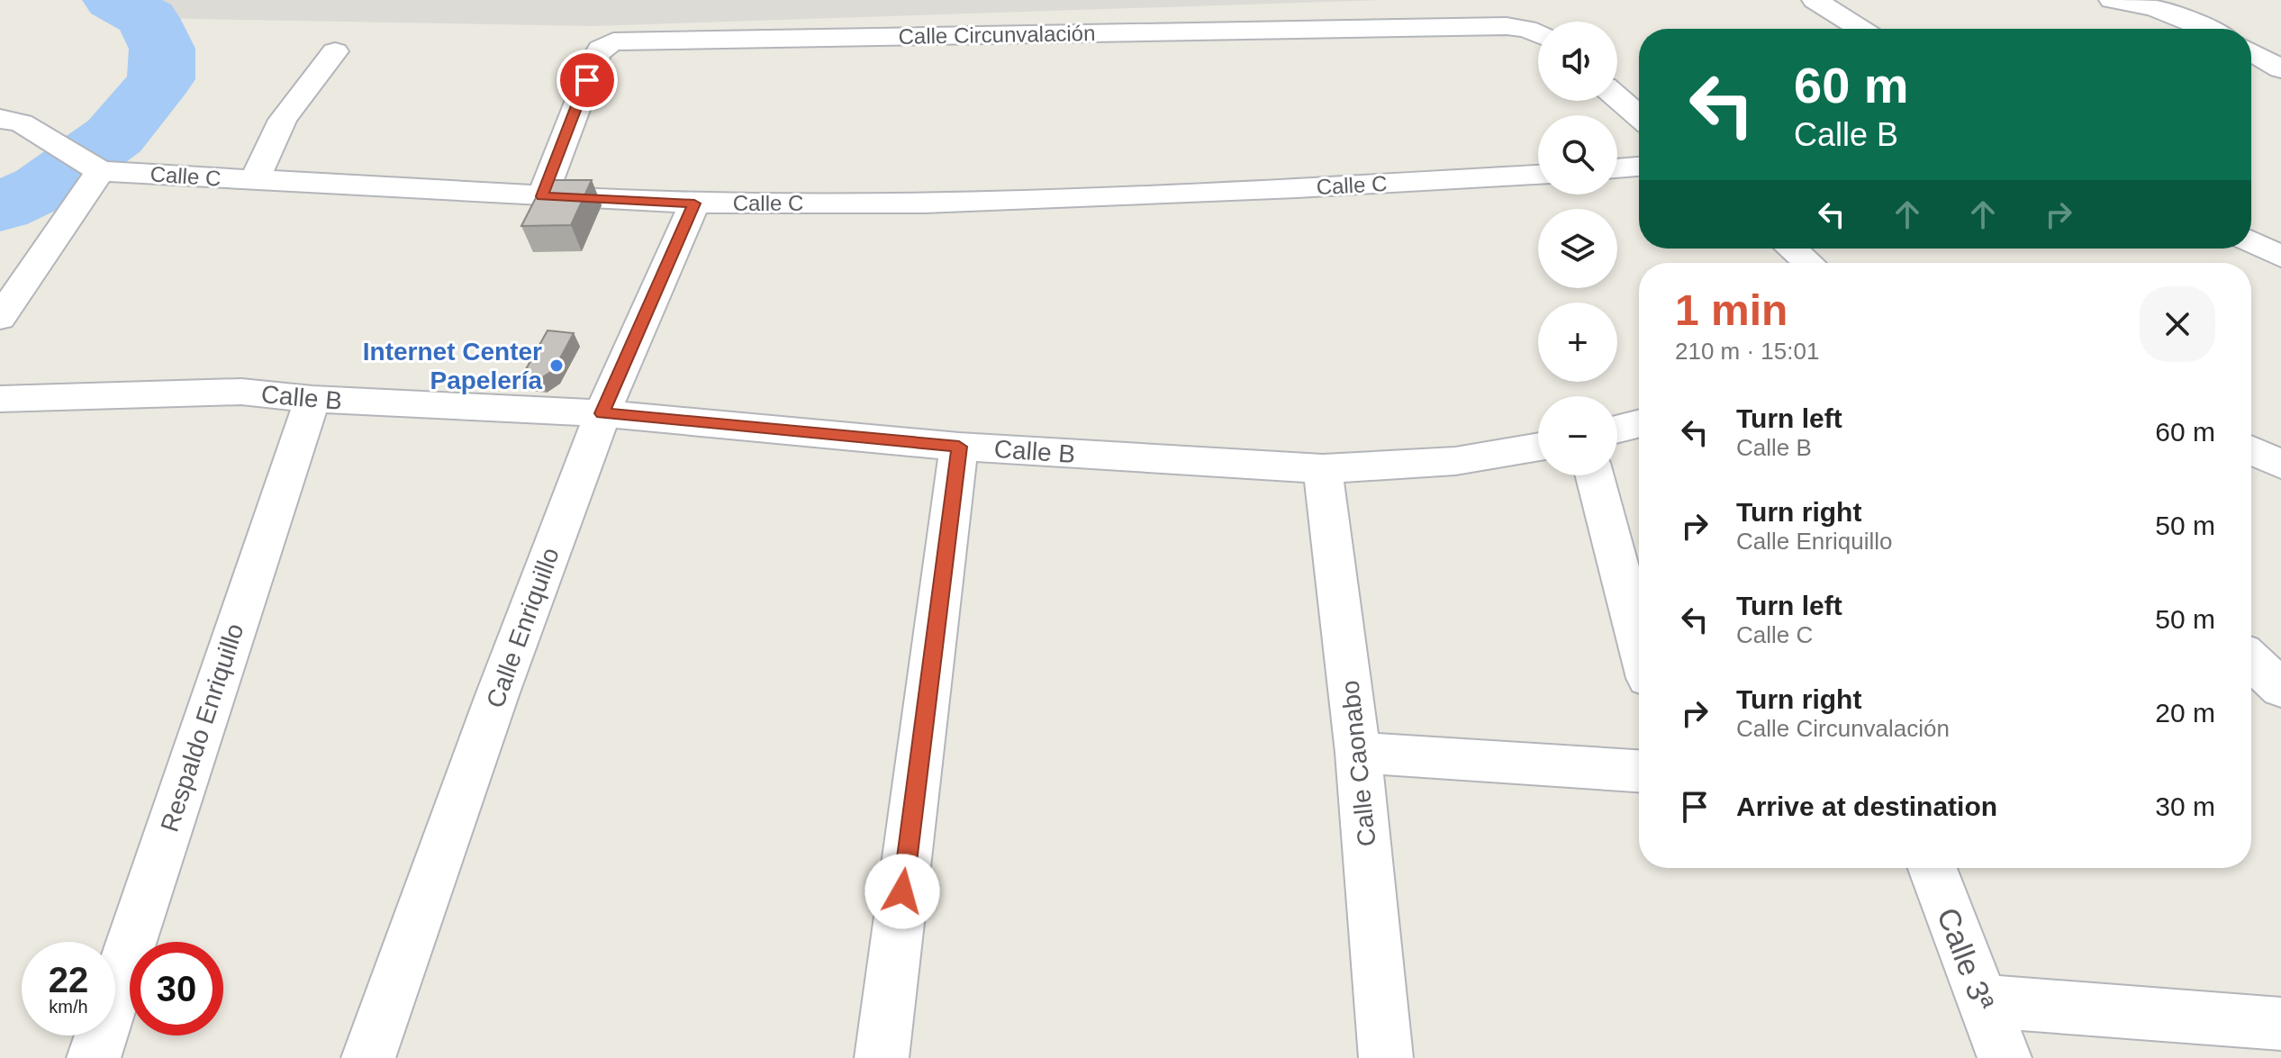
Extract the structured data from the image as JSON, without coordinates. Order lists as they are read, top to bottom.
{
  "streets": {
    "street": [
      "Calle Circunvalación",
      "Calle C",
      "Calle B",
      "Calle Enriquillo",
      "Respaldo Enriquillo",
      "Calle Caonabo",
      "Calle 3ª"
    ]
  },
  "crossings": [
    ["Calle Circunvalación", "Calle C"],
    ["Calle C", "Calle Enriquillo"],
    ["Calle B", "Calle Enriquillo"],
    ["Calle B", "Respaldo Enriquillo"],
    ["Calle B", "Calle Caonabo"]
  ],
  "places": ["Internet Center Papelería"],
  "page": {
    "map_buttons": ["+", "−"],
    "turn": ["60 m", "Calle B"],
    "heading": ["1 min", "210 m · 15:01"],
    "list": [
      {
        "name": "Turn left",
        "note": "Calle B",
        "value": "60 m"
      },
      {
        "name": "Turn right",
        "note": "Calle Enriquillo",
        "value": "50 m"
      },
      {
        "name": "Turn left",
        "note": "Calle C",
        "value": "50 m"
      },
      {
        "name": "Turn right",
        "note": "Calle Circunvalación",
        "value": "20 m"
      },
      {
        "name": "Arrive at destination",
        "value": "30 m"
      }
    ],
    "speed": "22 km/h",
    "limit": "30"
  }
}
